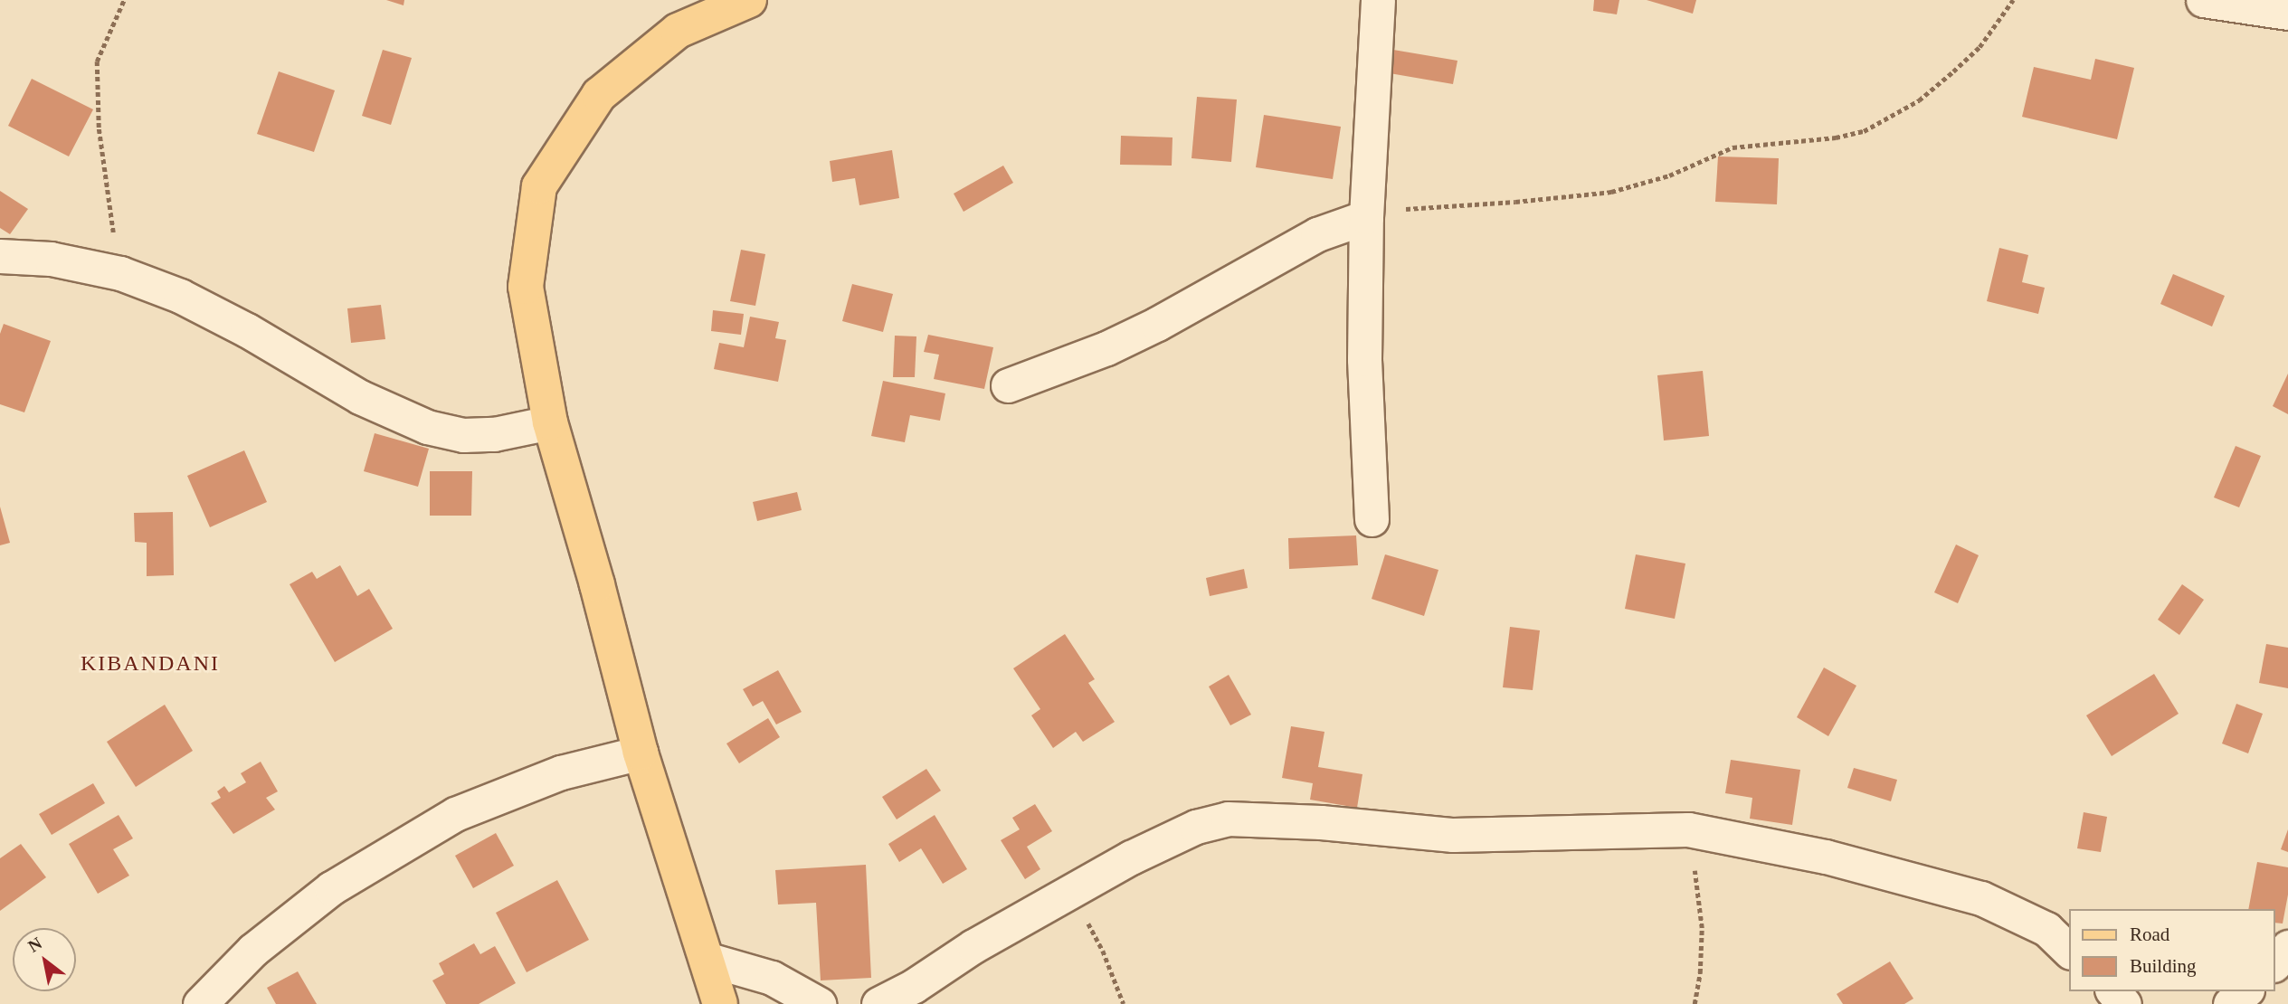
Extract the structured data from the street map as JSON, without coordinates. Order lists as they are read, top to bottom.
{
  "districts": ["KIBANDANI"],
  "legend": ["Road", "Building"],
  "north": "top left"
}
